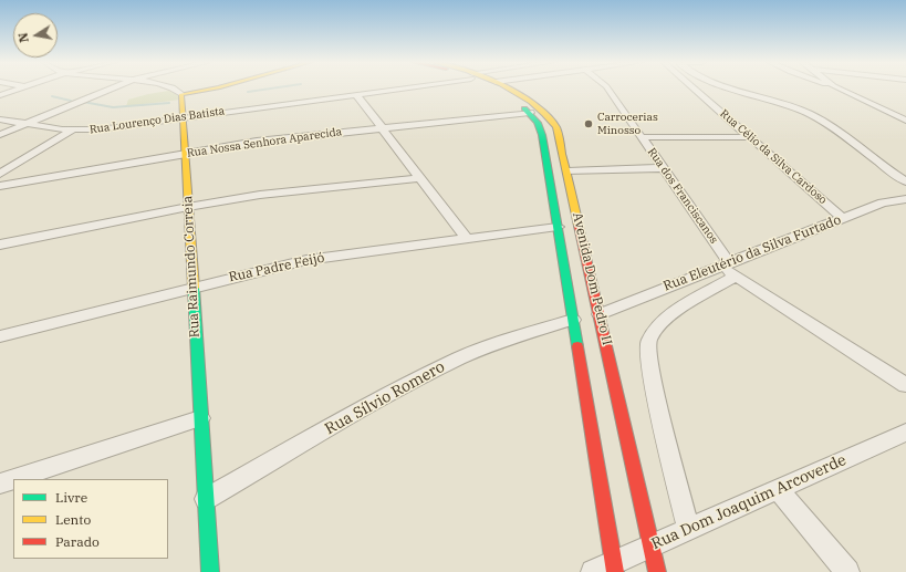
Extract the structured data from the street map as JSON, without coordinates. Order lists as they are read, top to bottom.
{
  "streets": {
    "main road": ["Rua Raimundo Correia", "Avenida Dom Pedro II"],
    "street": [
      "Rua Lourenço Dias Batista",
      "Rua Nossa Senhora Aparecida",
      "Rua Célio da Silva Cardoso",
      "Rua dos Franciscanos",
      "Rua Eleutério da Silva Furtado",
      "Rua Padre Feijó",
      "Rua Sílvio Romero",
      "Rua Dom Joaquim Arcoverde"
    ]
  },
  "crossings": [
    ["Rua Lourenço Dias Batista", "Rua Raimundo Correia"],
    ["Rua Nossa Senhora Aparecida", "Rua Raimundo Correia"],
    ["Rua Nossa Senhora Aparecida", "Avenida Dom Pedro II"],
    ["Rua Célio da Silva Cardoso", "Rua Eleutério da Silva Furtado"],
    ["Rua dos Franciscanos", "Rua Eleutério da Silva Furtado"],
    ["Rua Eleutério da Silva Furtado", "Avenida Dom Pedro II"],
    ["Rua Raimundo Correia", "Rua Padre Feijó"],
    ["Rua Raimundo Correia", "Rua Sílvio Romero"],
    ["Rua Padre Feijó", "Avenida Dom Pedro II"],
    ["Avenida Dom Pedro II", "Rua Sílvio Romero"],
    ["Avenida Dom Pedro II", "Rua Dom Joaquim Arcoverde"]
  ],
  "places": ["Carrocerias Minosso"],
  "legend": ["Livre", "Lento", "Parado"],
  "north": "left"
}
